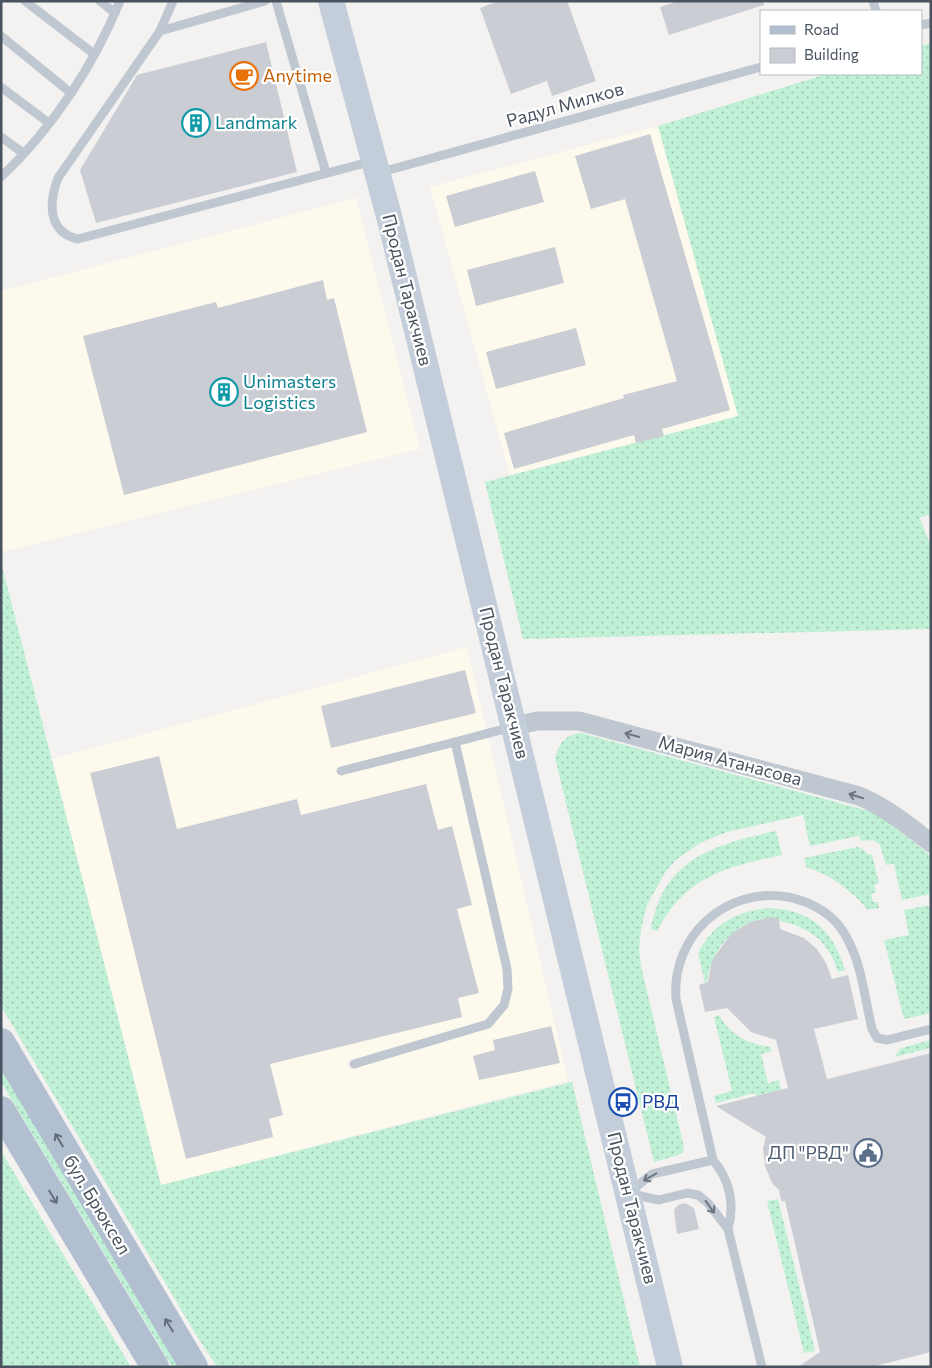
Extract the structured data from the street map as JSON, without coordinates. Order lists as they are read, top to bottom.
{
  "streets": {
    "main road": ["бул. Брюксел"],
    "street": ["Продан Таракчиев", "Мария Атанасова"],
    "lane": ["Радул Милков"]
  },
  "crossings": [
    ["Радул Милков", "Продан Таракчиев"],
    ["Продан Таракчиев", "Мария Атанасова"]
  ],
  "one_way": ["Мария Атанасова"],
  "places": {
    "cafe": ["Anytime"],
    "building": ["Landmark", "Unimasters Logistics"],
    "bus stop": ["РВД"],
    "public building": ["ДП \"РВД\""]
  },
  "legend": ["Road", "Building"]
}
